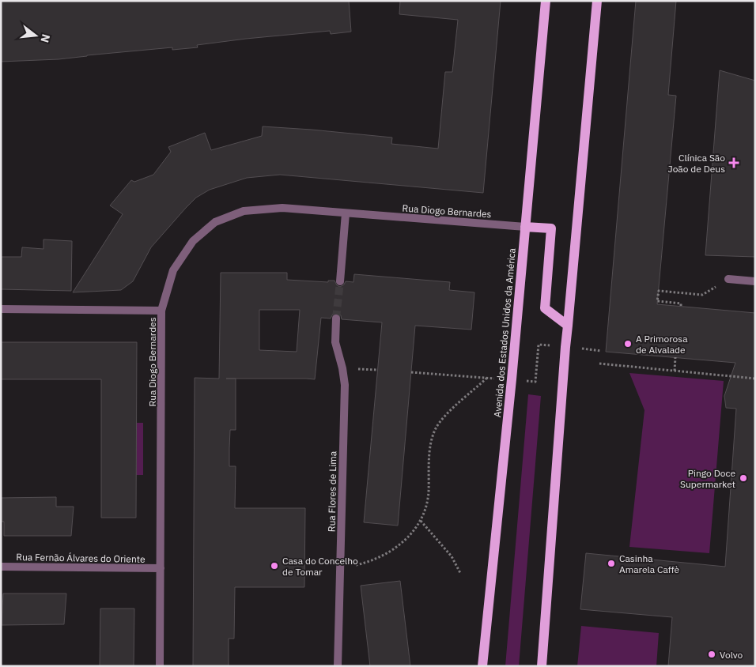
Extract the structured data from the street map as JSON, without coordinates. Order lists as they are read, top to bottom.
{
  "streets": {
    "main road": ["Avenida dos Estados Unidos da América"],
    "street": ["Rua Diogo Bernardes", "Rua Flores de Lima", "Rua Fernão Álvares do Oriente"]
  },
  "crossings": [
    ["Rua Diogo Bernardes", "Avenida dos Estados Unidos da América"],
    ["Rua Diogo Bernardes", "Rua Fernão Álvares do Oriente"]
  ],
  "places": {
    "health": ["Clínica São João de Deus"],
    "other": [
      "A Primorosa de Alvalade",
      "Pingo Doce Supermarket",
      "Casinha Amarela Caffè",
      "Casa do Concelho de Tomar",
      "Volvo"
    ]
  },
  "north": "right"
}
